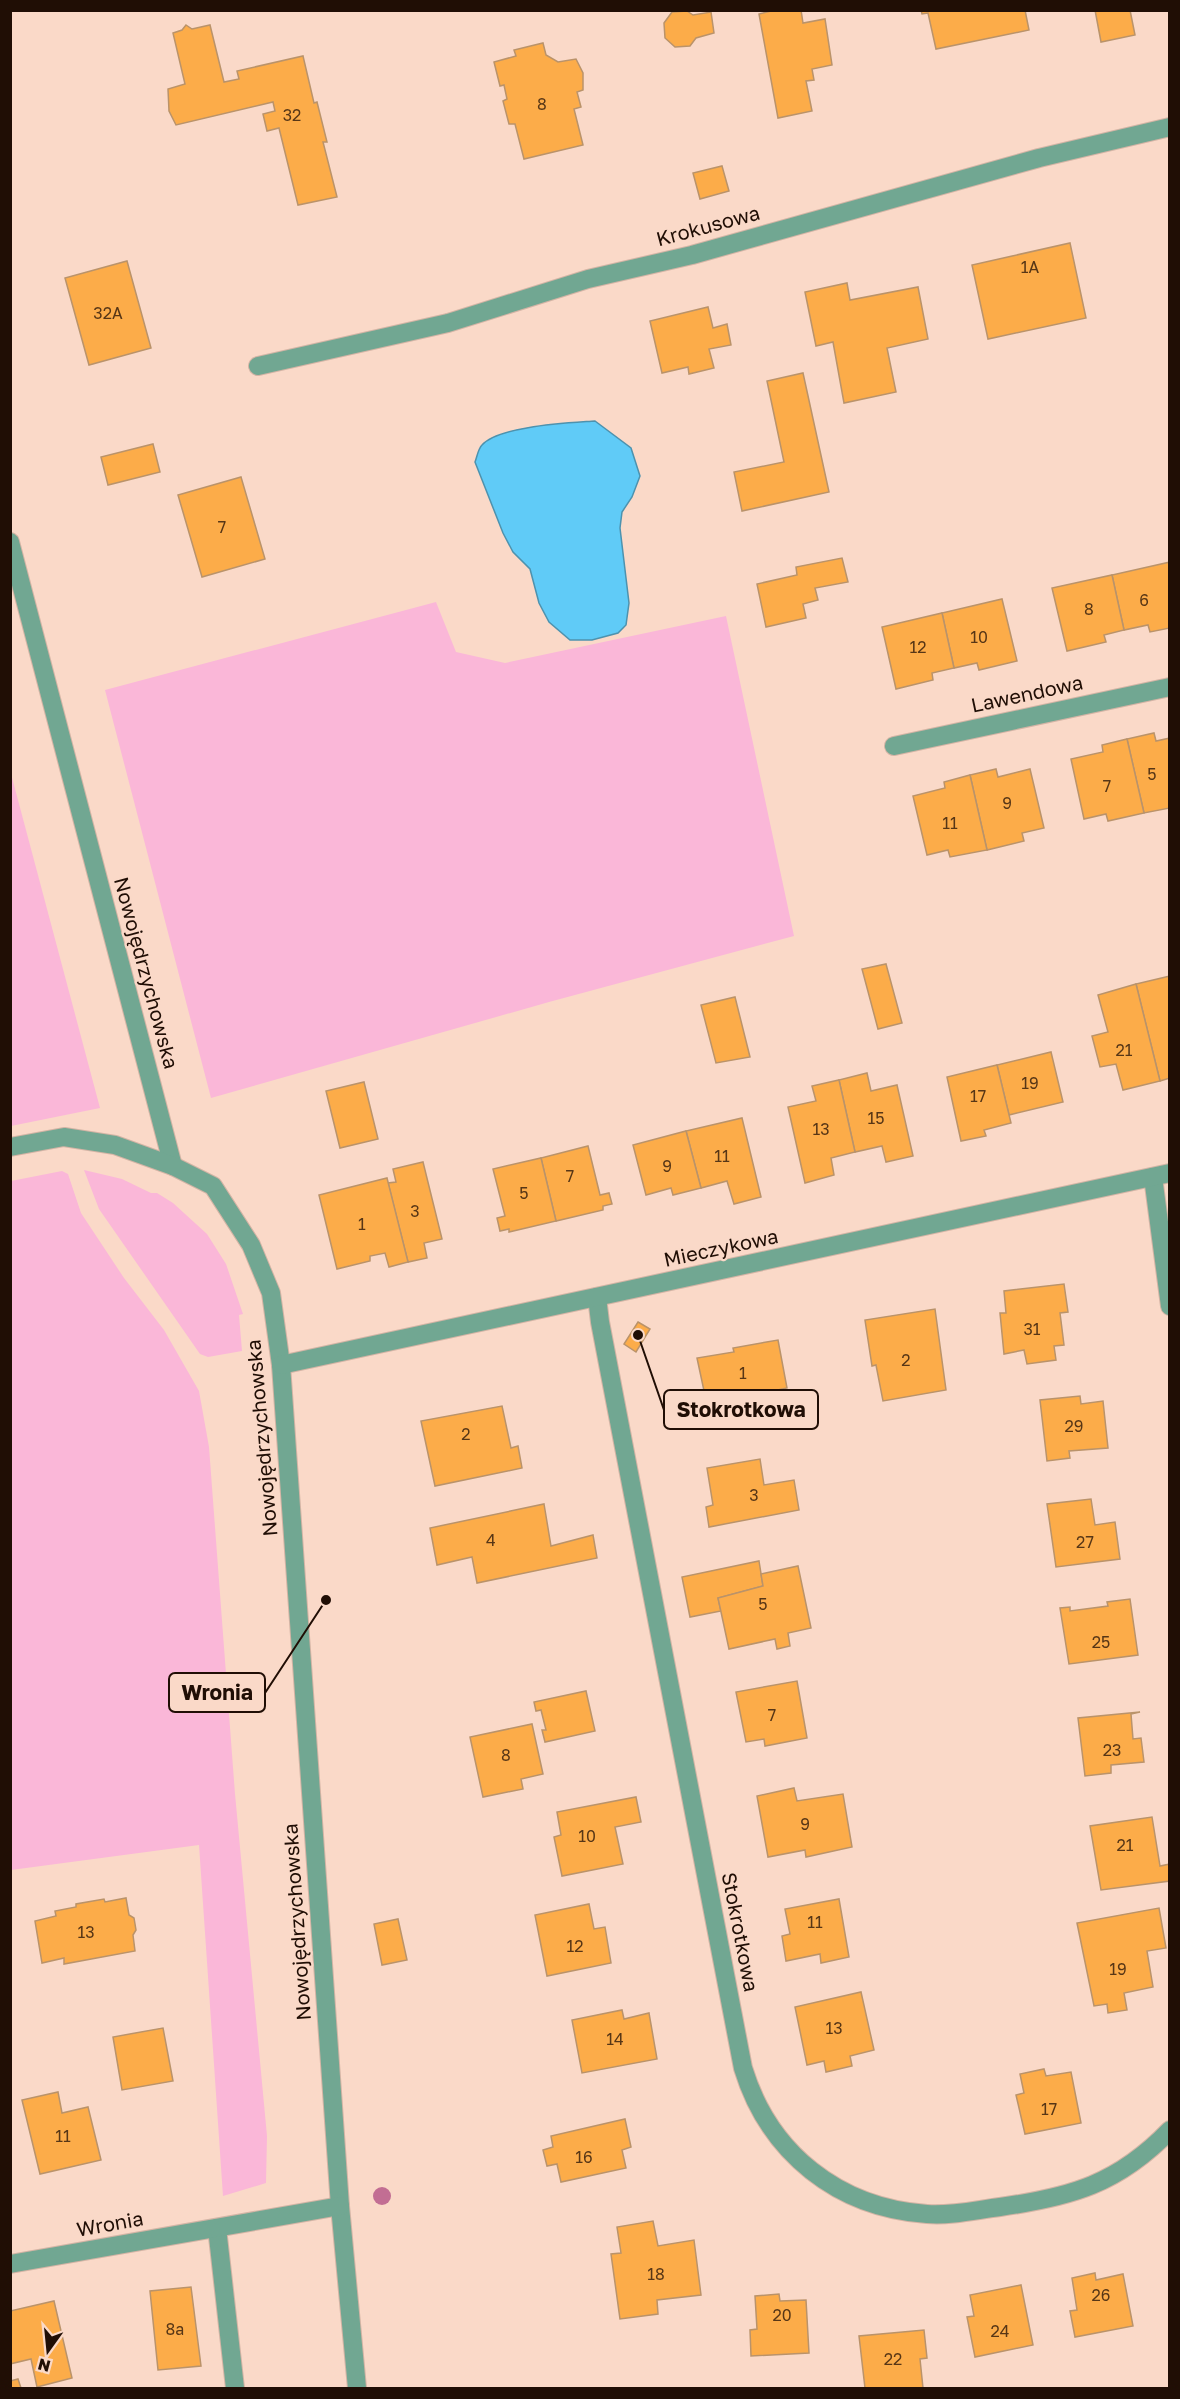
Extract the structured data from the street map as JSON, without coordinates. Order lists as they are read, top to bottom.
{
  "streets": {
    "street": [
      "Krokusowa",
      "Lawendowa",
      "Nowojędrzychowska",
      "Mieczykowa",
      "Stokrotkowa",
      "Wronia"
    ]
  },
  "crossings": [
    ["Nowojędrzychowska", "Mieczykowa"],
    ["Nowojędrzychowska", "Wronia"],
    ["Mieczykowa", "Stokrotkowa"]
  ],
  "places": ["Stokrotkowa", "Wronia"],
  "house_numbers": [
    "8",
    "32",
    "1A",
    "32A",
    "7",
    "6",
    "8",
    "10",
    "12",
    "5",
    "7",
    "9",
    "11",
    "21",
    "19",
    "17",
    "15",
    "13",
    "11",
    "9",
    "7",
    "5",
    "3",
    "1",
    "31",
    "2",
    "1",
    "29",
    "2",
    "3",
    "4",
    "27",
    "5",
    "25",
    "7",
    "23",
    "8",
    "9",
    "10",
    "21",
    "11",
    "13",
    "12",
    "19",
    "13",
    "14",
    "17",
    "11",
    "16",
    "18",
    "26",
    "20",
    "8a",
    "24",
    "22"
  ],
  "north": "bottom"
}
